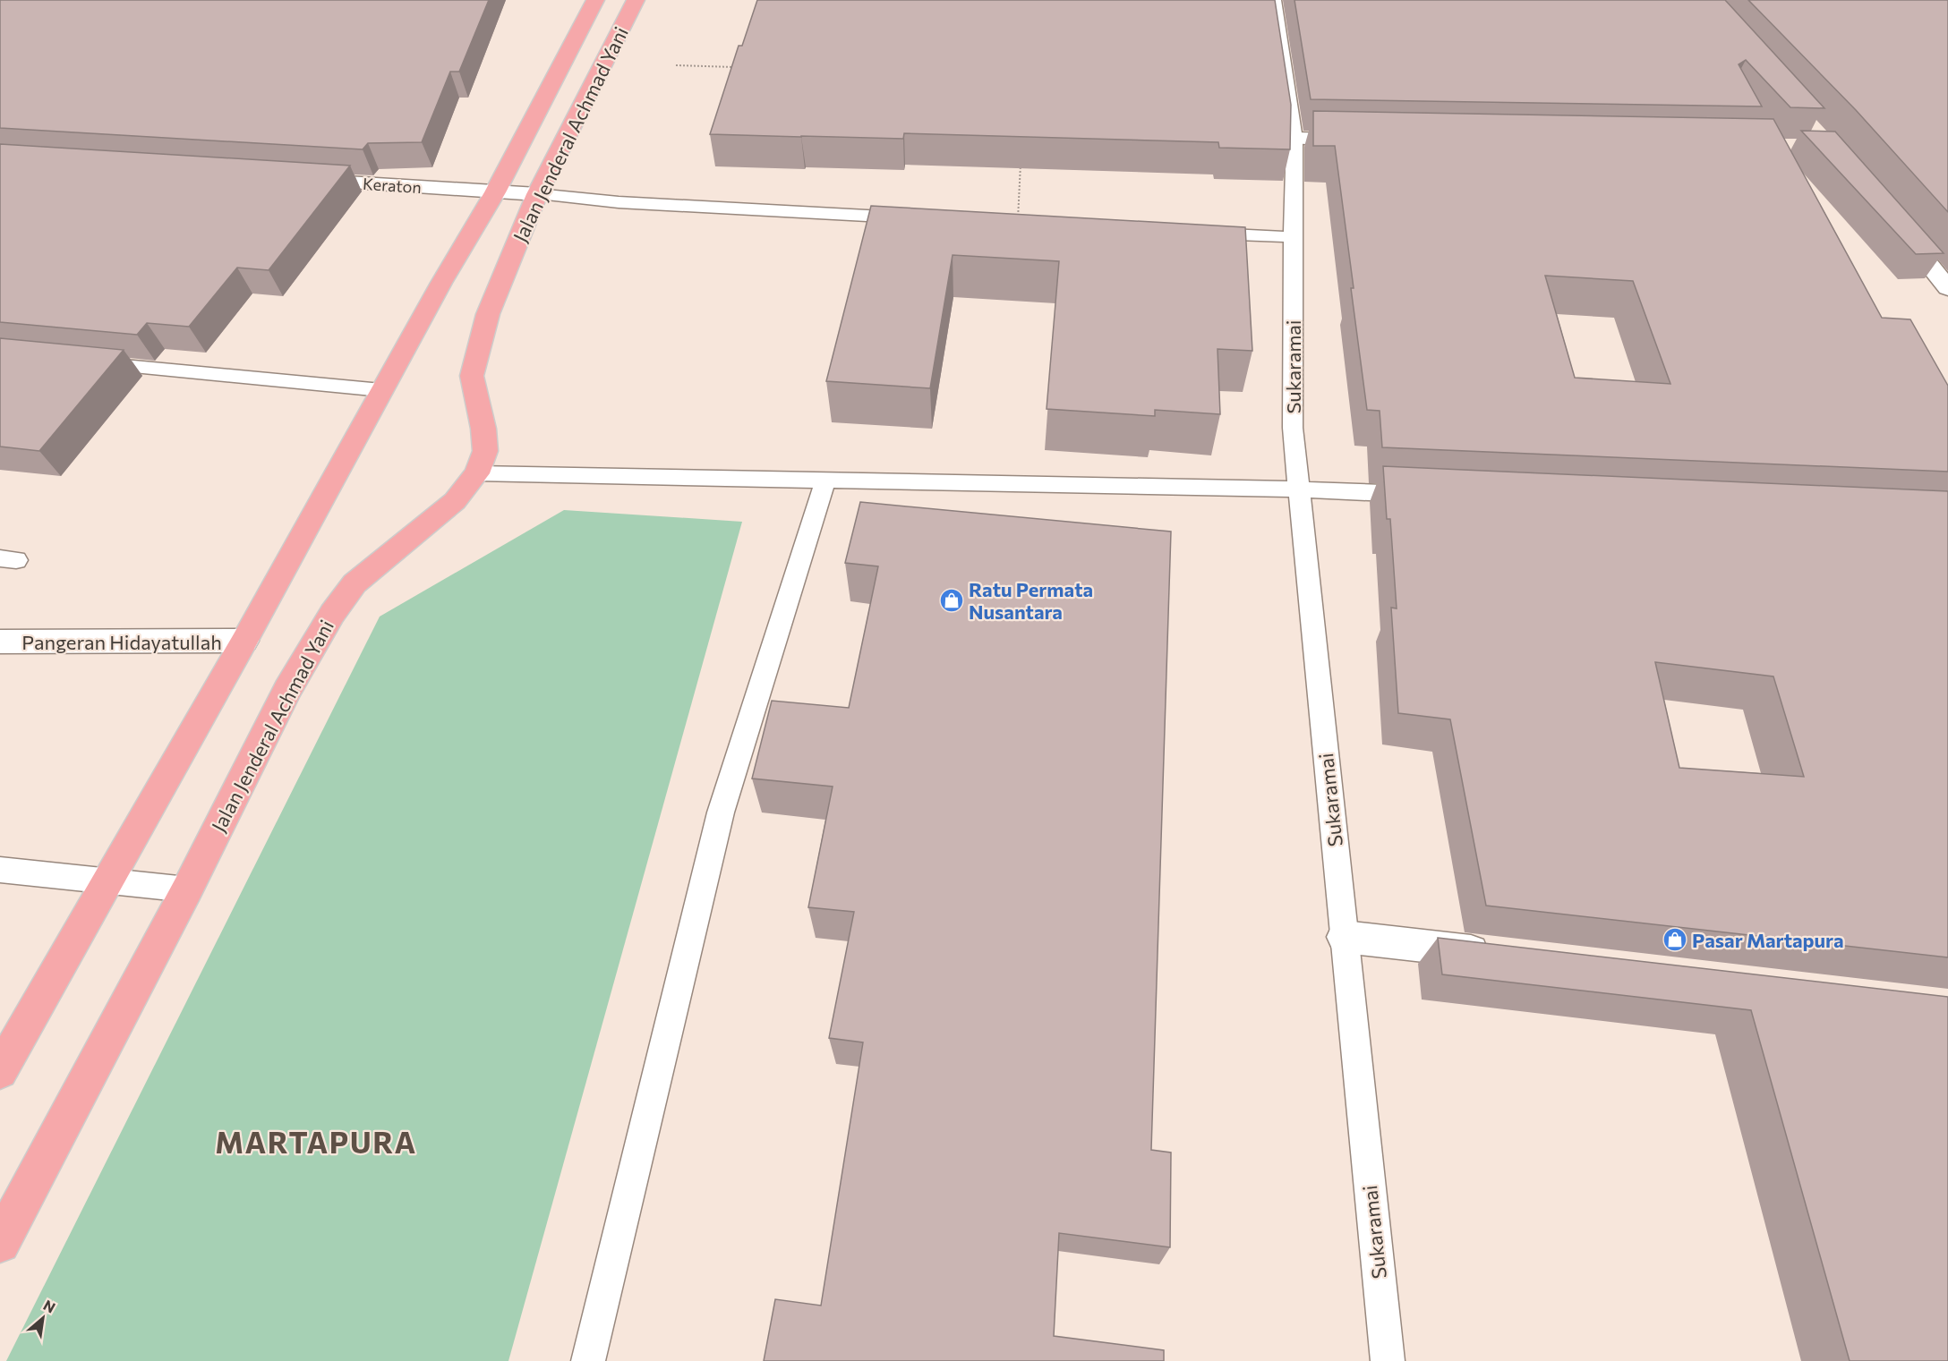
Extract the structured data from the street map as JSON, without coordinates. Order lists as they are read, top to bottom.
{
  "streets": {
    "highway": ["Jalan Jenderal Achmad Yani"],
    "street": ["Keraton", "Pangeran Hidayatullah"],
    "lane": ["Sukaramai"]
  },
  "crossings": [
    ["Jalan Jenderal Achmad Yani", "Keraton"],
    ["Jalan Jenderal Achmad Yani", "Pangeran Hidayatullah"]
  ],
  "districts": ["MARTAPURA"],
  "places": {
    "shop": ["Ratu Permata Nusantara", "Pasar Martapura"]
  },
  "north": "top right"
}
